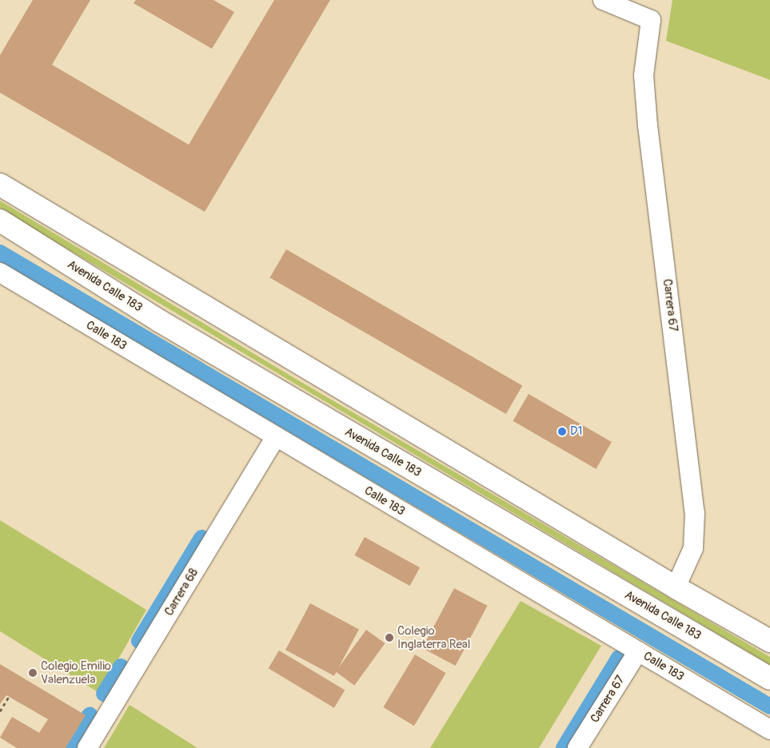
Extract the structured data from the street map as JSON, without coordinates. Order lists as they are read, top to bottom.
{
  "streets": {
    "main road": ["Avenida Calle 183"],
    "street": ["Carrera 67", "Calle 183", "Carrera 68"]
  },
  "crossings": [
    ["Carrera 67", "Calle 183"],
    ["Calle 183", "Carrera 68"]
  ],
  "places": ["D1", "Colegio Inglaterra Real", "Colegio Emilio Valenzuela"]
}
